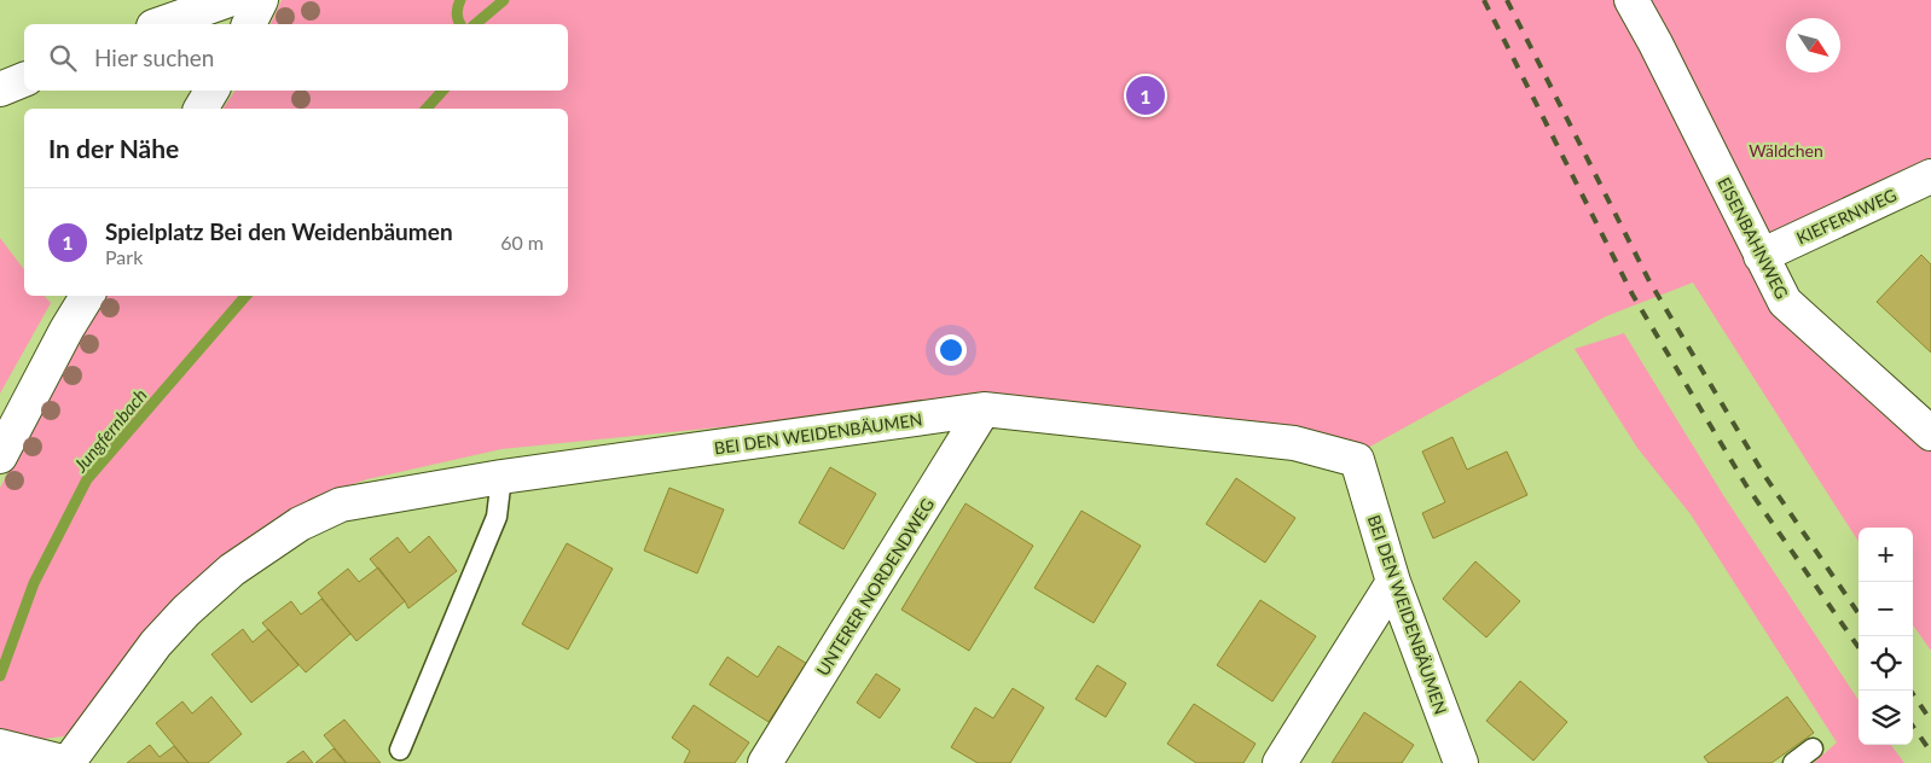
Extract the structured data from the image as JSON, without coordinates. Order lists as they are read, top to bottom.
{
  "streets": {
    "street": [
      "KIEFERNWEG",
      "EISENBAHNWEG",
      "BEI DEN WEIDENBÄUMEN",
      "UNTERER NORDENDWEG"
    ]
  },
  "crossings": [
    ["KIEFERNWEG", "EISENBAHNWEG"],
    ["BEI DEN WEIDENBÄUMEN", "UNTERER NORDENDWEG"]
  ],
  "water": ["Jungfernbach"],
  "parks": ["Wäldchen"],
  "north": "bottom right",
  "page": {
    "search": "Hier suchen",
    "pins": "1",
    "heading": "In der Nähe",
    "list": [
      {
        "mark": "1",
        "name": "Spielplatz Bei den Weidenbäumen",
        "note": "Park",
        "value": "60 m"
      }
    ],
    "map_buttons": ["+", "−"]
  }
}
